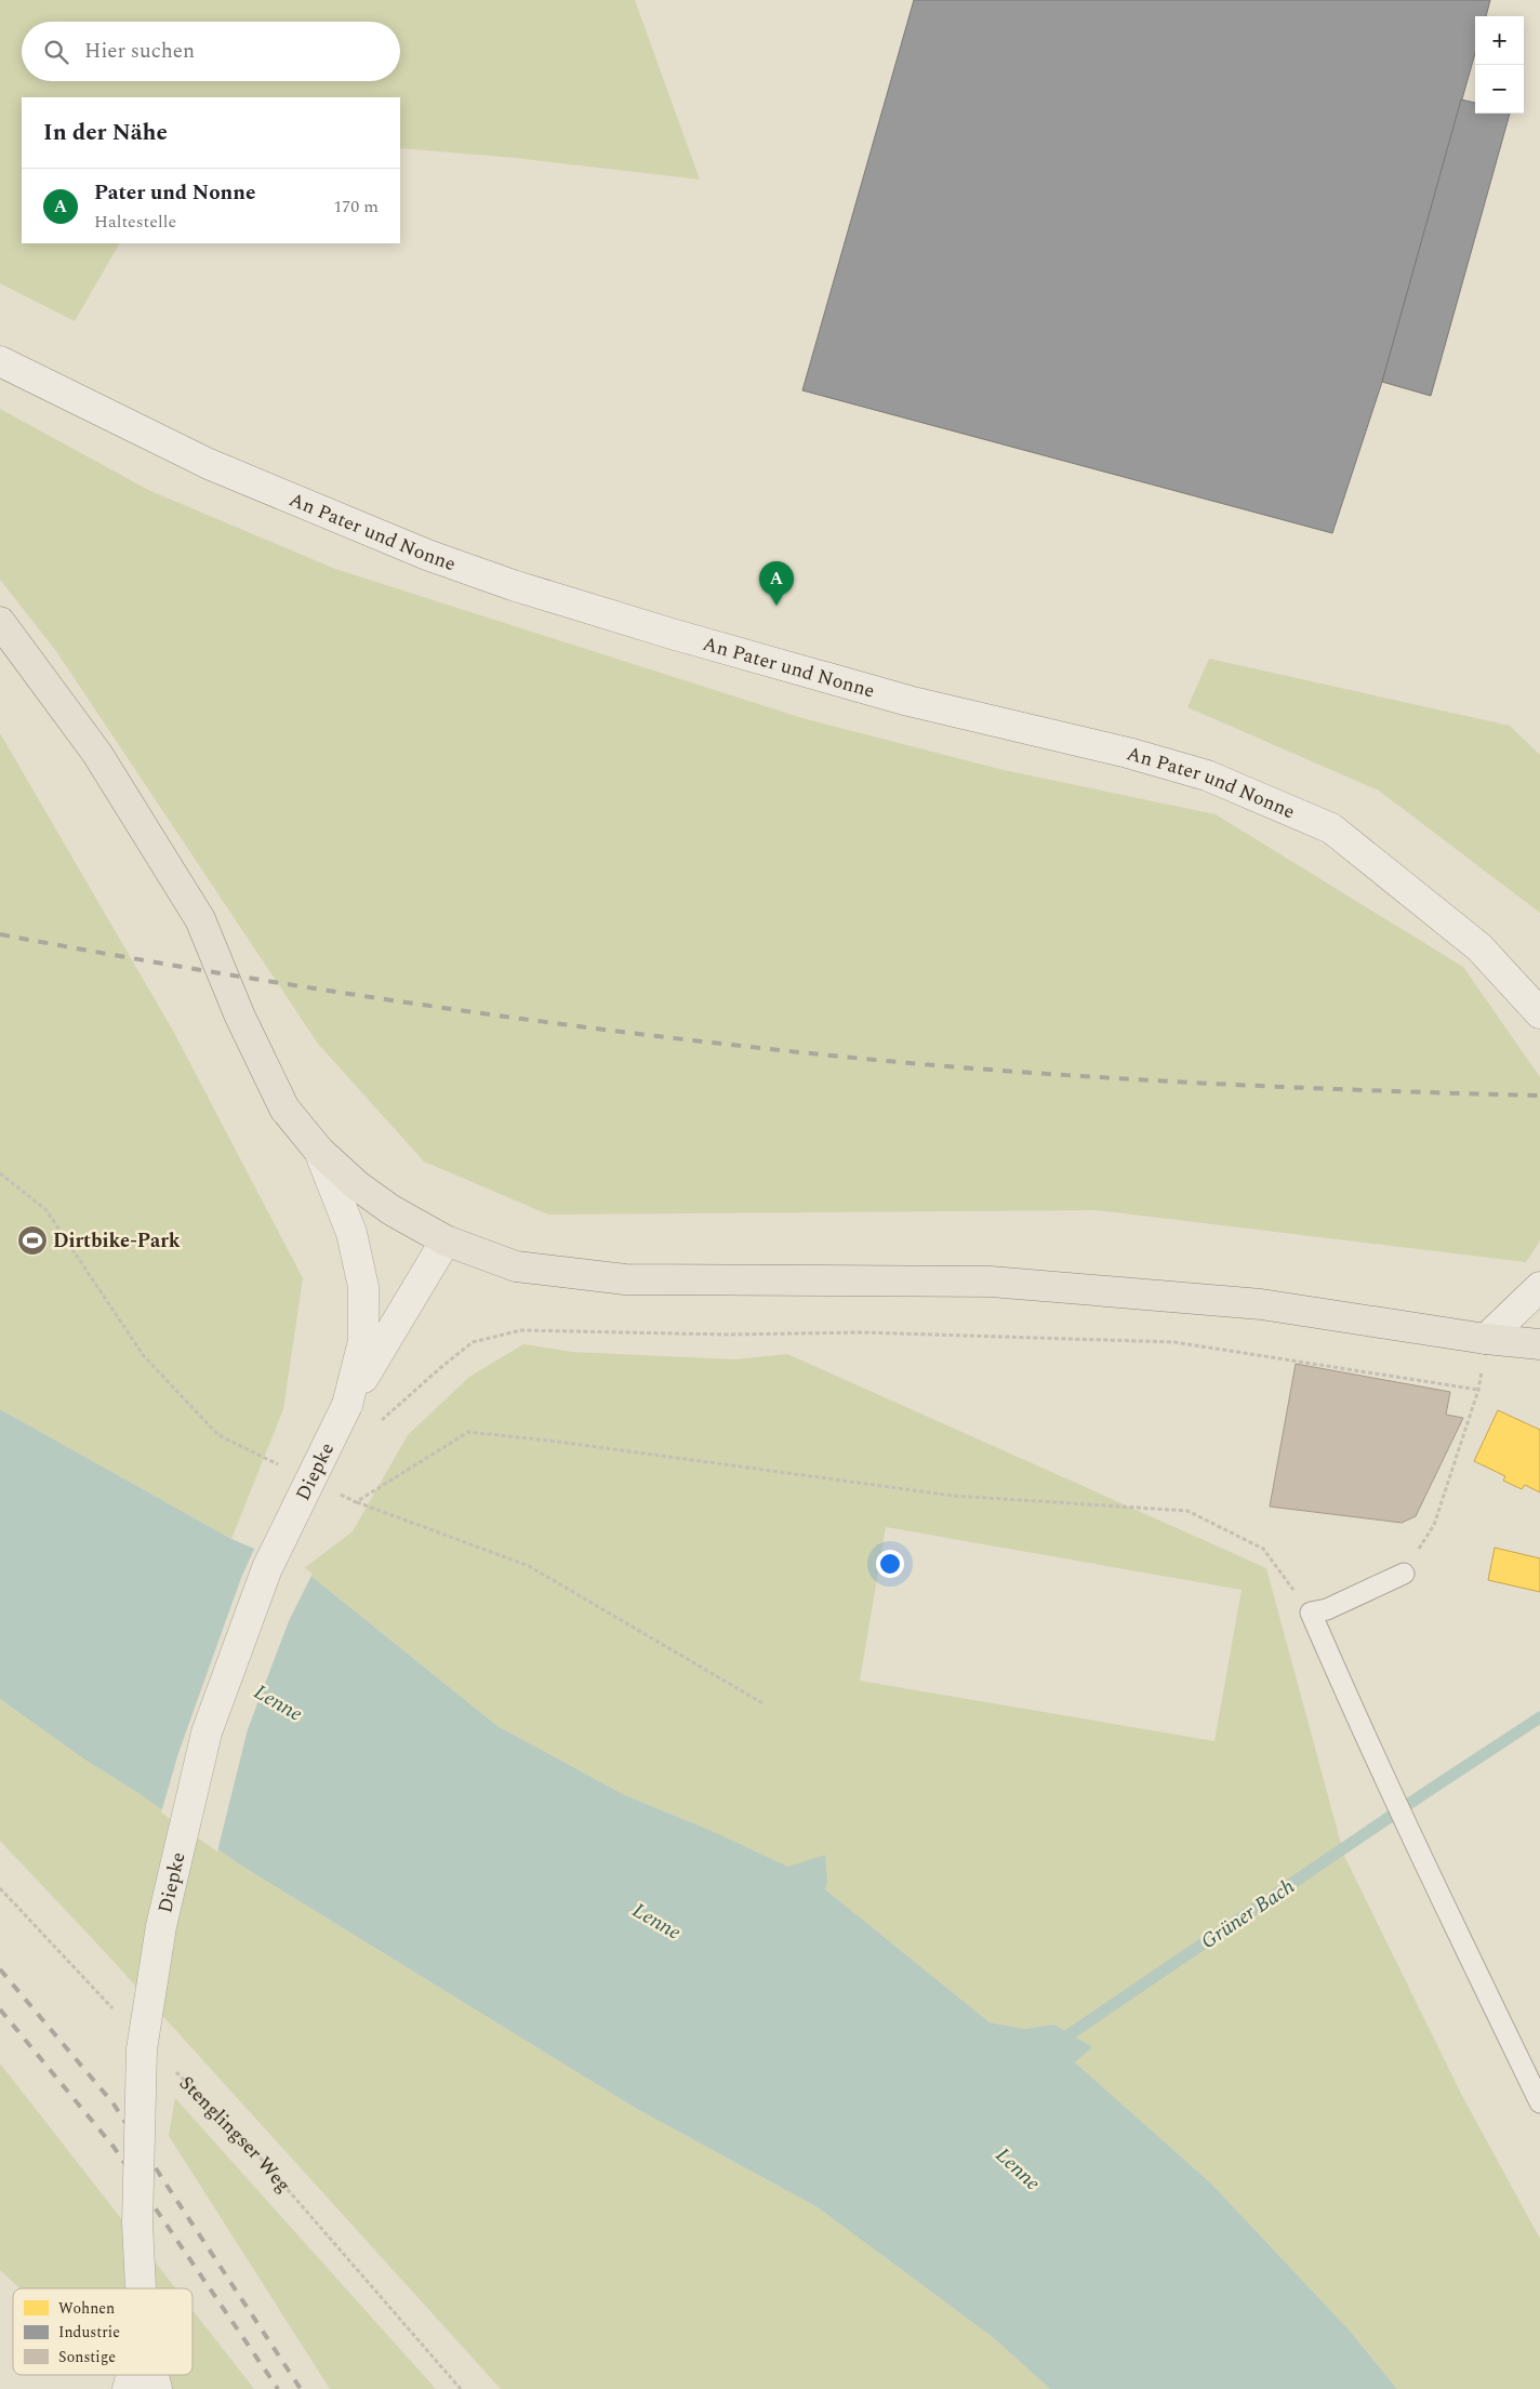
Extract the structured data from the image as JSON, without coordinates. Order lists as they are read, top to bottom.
{
  "streets": {
    "main road": ["An Pater und Nonne", "Diepke"],
    "path": ["Stenglingser Weg"]
  },
  "water": ["Lenne", "Grüner Bach"],
  "places": {
    "sports": ["Dirtbike-Park"]
  },
  "legend": ["Wohnen", "Industrie", "Sonstige"],
  "page": {
    "map_buttons": ["+", "−"],
    "search": "Hier suchen",
    "heading": "In der Nähe",
    "list": [
      {
        "mark": "A",
        "name": "Pater und Nonne",
        "note": "Haltestelle",
        "value": "170 m"
      }
    ],
    "pins": "A"
  }
}
